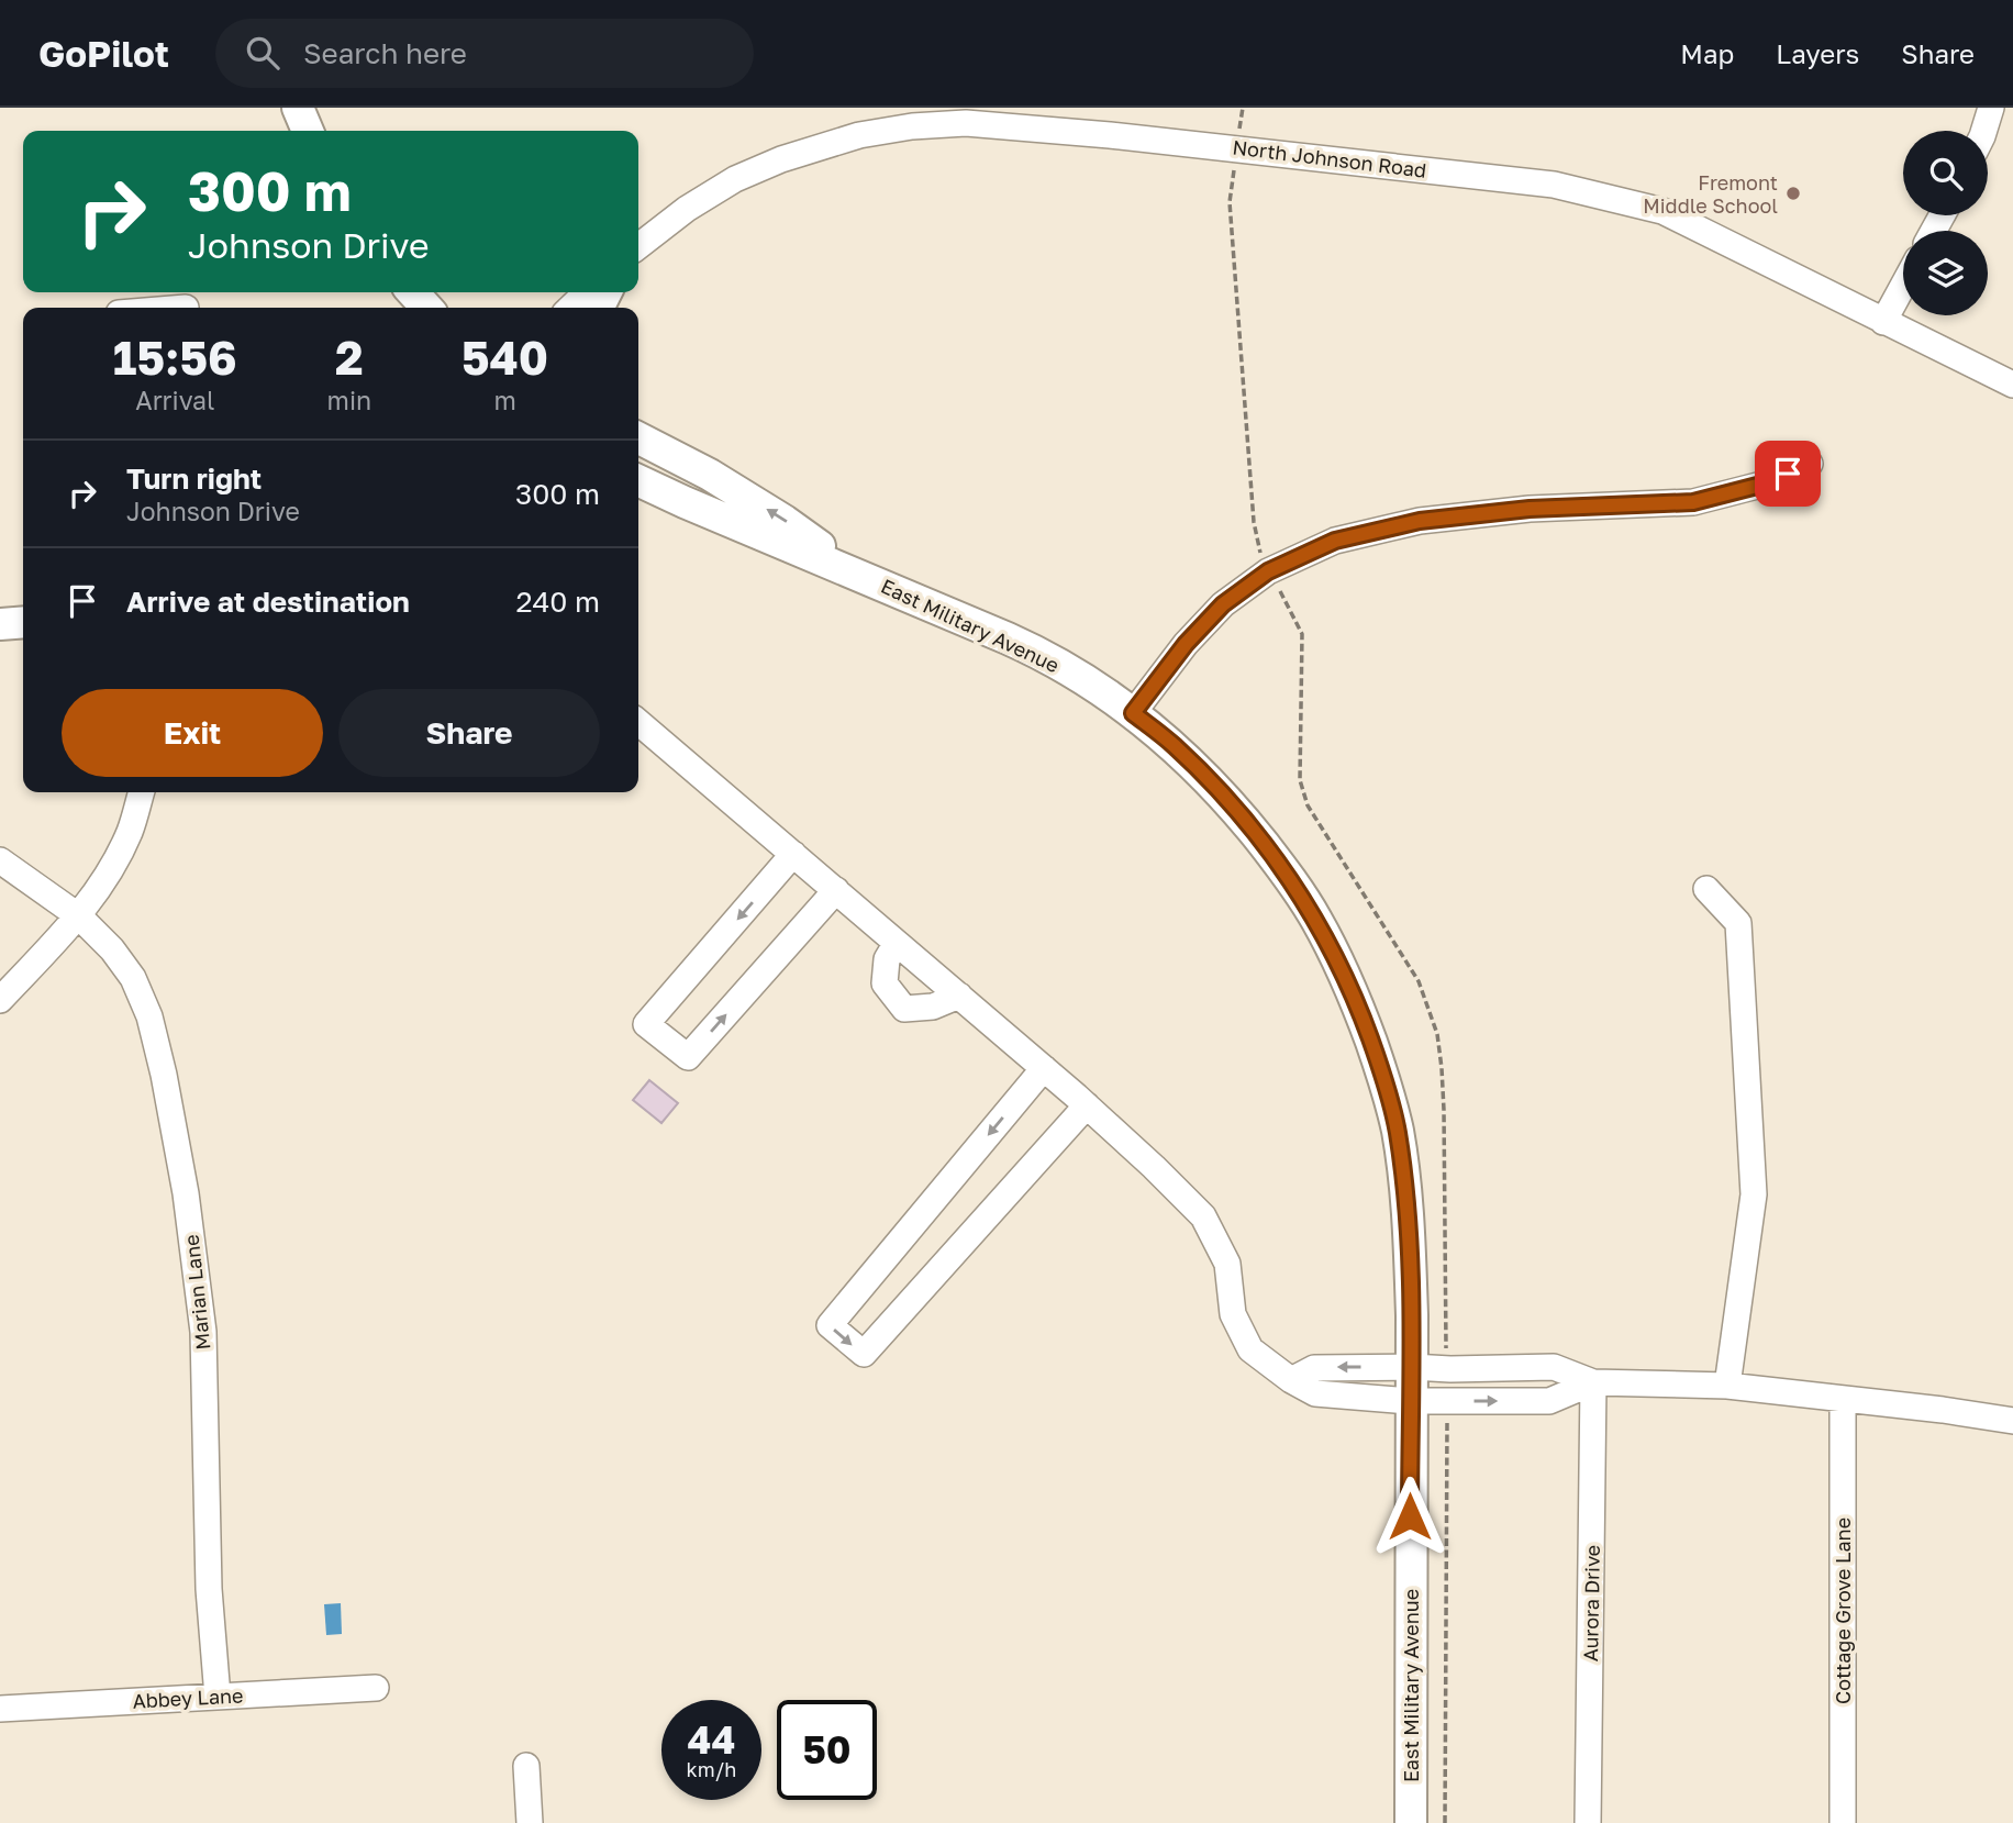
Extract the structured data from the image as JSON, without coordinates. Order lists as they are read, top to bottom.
{
  "streets": {
    "main road": ["East Military Avenue"],
    "street": [
      "North Johnson Road",
      "Marian Lane",
      "Aurora Drive",
      "Cottage Grove Lane",
      "Abbey Lane"
    ]
  },
  "crossings": [
    ["Marian Lane", "Abbey Lane"]
  ],
  "places": ["Fremont Middle School"],
  "page": {
    "header": "GoPilot",
    "search": "Search here",
    "nav": ["Map", "Layers", "Share"],
    "turn": ["300 m", "Johnson Drive"],
    "eta": [
      "15:56",
      "Arrival",
      "2",
      "min",
      "540",
      "m"
    ],
    "list": [
      {
        "name": "Turn right",
        "note": "Johnson Drive",
        "value": "300 m"
      },
      {
        "name": "Arrive at destination",
        "value": "240 m"
      }
    ],
    "buttons": ["Exit", "Share"],
    "speed": "44 km/h",
    "limit": "50"
  }
}
